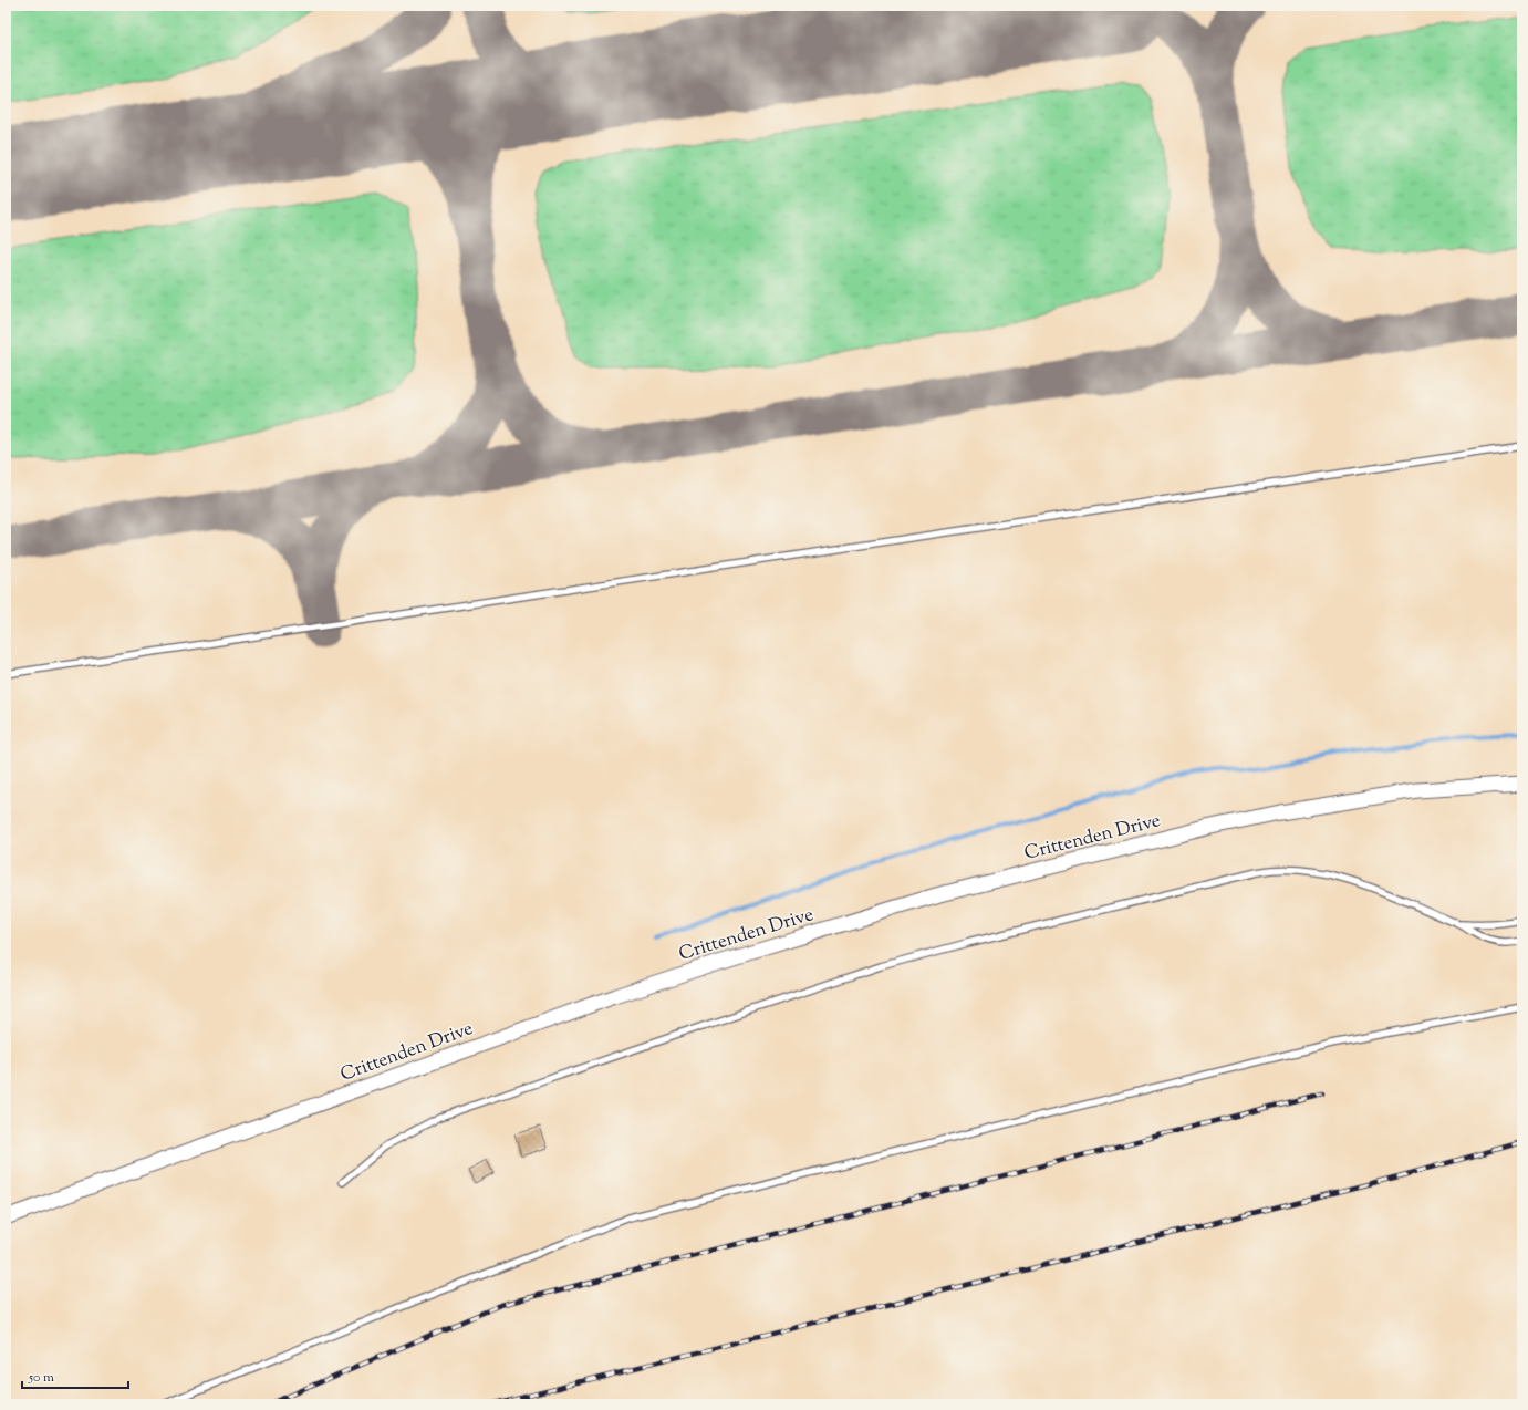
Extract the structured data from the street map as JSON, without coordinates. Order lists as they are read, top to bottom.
{
  "streets": {
    "street": ["Crittenden Drive"]
  },
  "scale_bar": "50 m"
}
